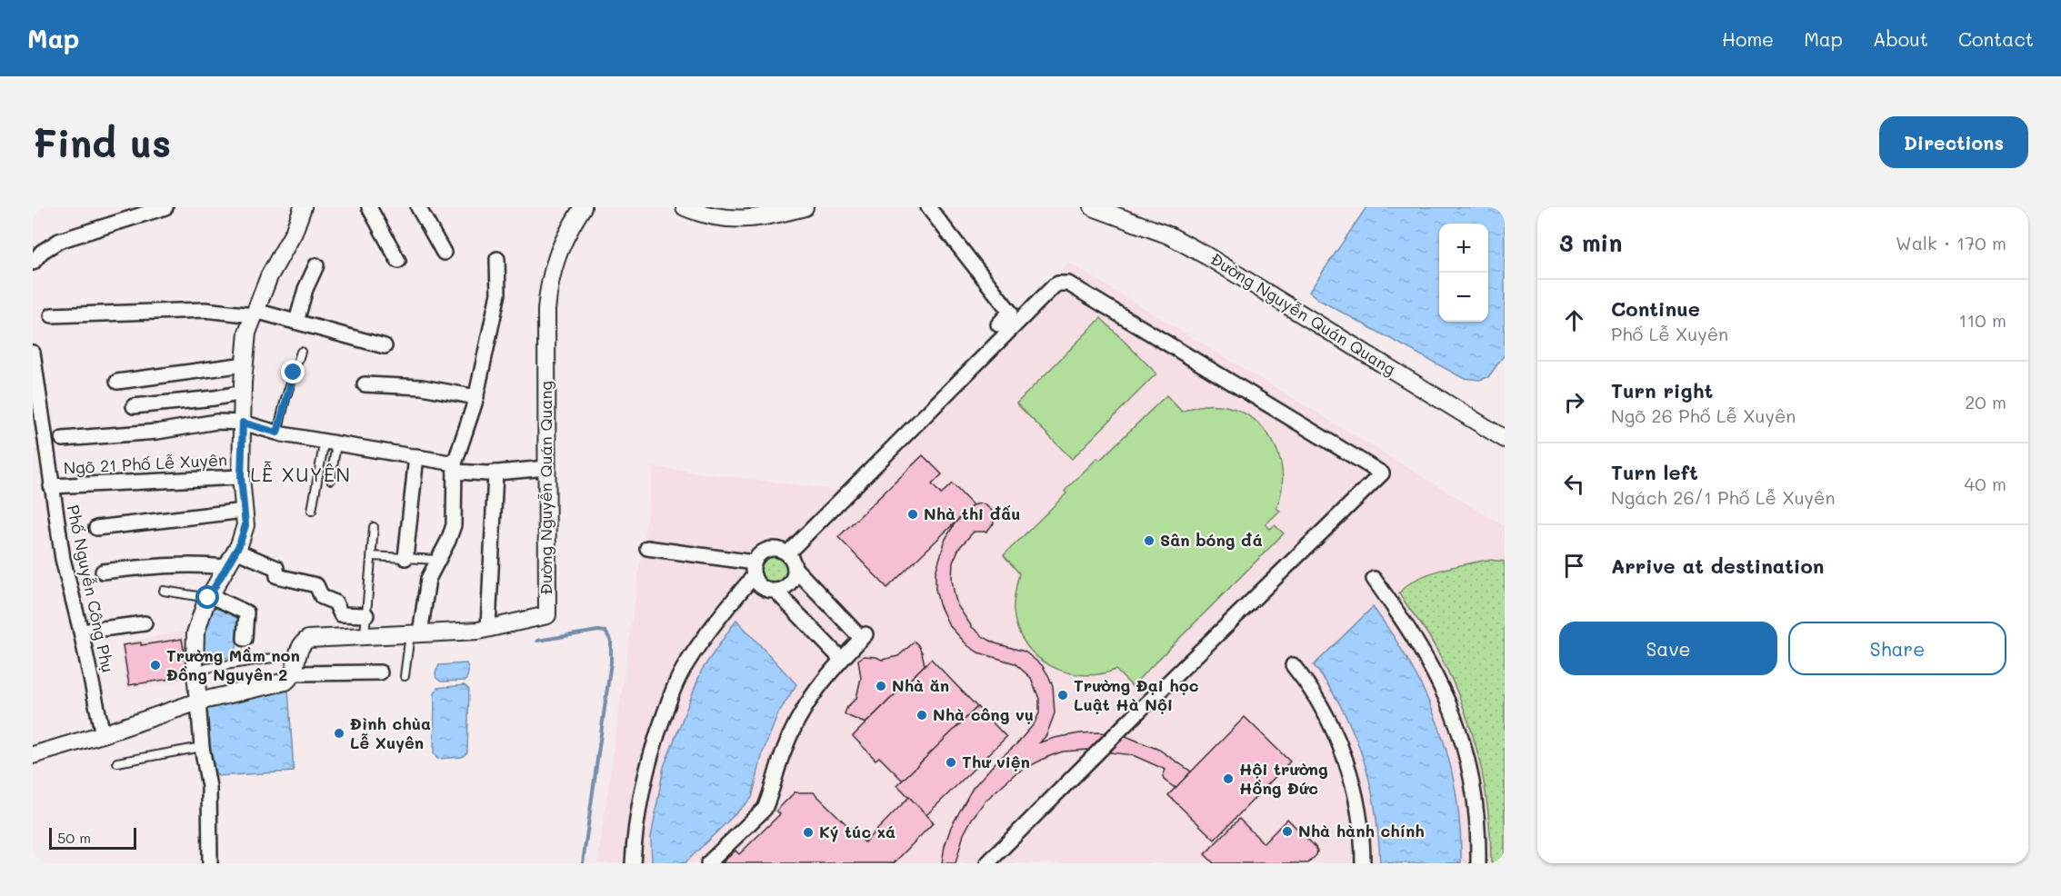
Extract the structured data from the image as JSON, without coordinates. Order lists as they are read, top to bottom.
{
  "streets": {
    "street": ["Đường Nguyễn Quán Quang", "Ngõ 21 Phố Lễ Xuyên", "Phố Nguyễn Công Phụ"]
  },
  "crossings": [
    ["Ngõ 21 Phố Lễ Xuyên", "Phố Nguyễn Công Phụ"]
  ],
  "districts": ["LỄ XUYÊN"],
  "places": [
    "Nhà thi đấu",
    "Sân bóng đá",
    "Trường Mầm non Đồng Nguyên 2",
    "Nhà ăn",
    "Trường Đại học Luật Hà Nội",
    "Nhà công vụ",
    "Đình chùa Lễ Xuyên",
    "Thư viện",
    "Hội trường Hồng Đức",
    "Nhà hành chính",
    "Ký túc xá"
  ],
  "scale_bar": "50 m",
  "page": {
    "header": "Map",
    "nav": [
      "Home",
      "Map",
      "About",
      "Contact"
    ],
    "buttons": [
      "Directions",
      ["Save", "Share"]
    ],
    "title": "Find us",
    "heading": ["3 min", "Walk · 170 m"],
    "map_buttons": ["+", "−"],
    "list": [
      ["Continue", "Phố Lễ Xuyên", "110 m"],
      ["Turn right", "Ngõ 26 Phố Lễ Xuyên", "20 m"],
      ["Turn left", "Ngách 26/1 Phố Lễ Xuyên", "40 m"],
      "Arrive at destination"
    ],
    "scale": "50 m"
  }
}
